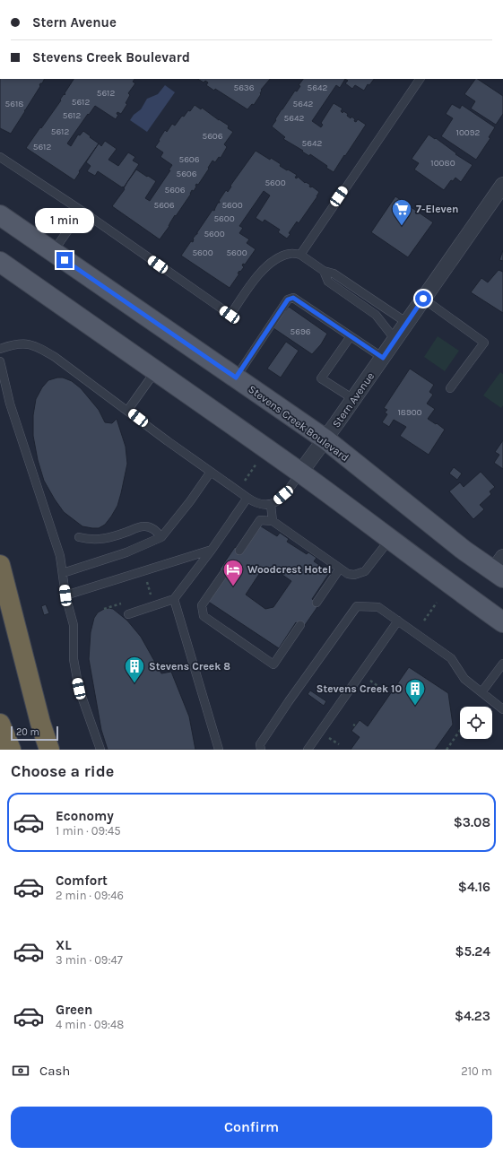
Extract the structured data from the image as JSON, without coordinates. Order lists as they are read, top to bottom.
{
  "streets": {
    "main road": ["Stevens Creek Boulevard"],
    "street": ["Stern Avenue"]
  },
  "crossings": [
    ["Stern Avenue", "Stevens Creek Boulevard"]
  ],
  "places": {
    "supermarket": ["7-Eleven"],
    "hotel": ["Woodcrest Hotel"],
    "building": ["Stevens Creek 8", "Stevens Creek 10"]
  },
  "house_numbers": [
    "5636",
    "5642",
    "5612",
    "5612",
    "5618",
    "5642",
    "5612",
    "5642",
    "5612",
    "10092",
    "5606",
    "5642",
    "5612",
    "5606",
    "10080",
    "5606",
    "5600",
    "5606",
    "5606",
    "5600",
    "5600",
    "5600",
    "5600",
    "5600",
    "5696",
    "18900"
  ],
  "scale_bar": "20 m",
  "page": {
    "banner": ["Stern Avenue", "Stevens Creek Boulevard"],
    "bubble": "1 min",
    "scale": "20 m",
    "heading": "Choose a ride",
    "list": [
      {
        "name": "Economy",
        "note": "1 min · 09:45",
        "value": "$3.08"
      },
      {
        "name": "Comfort",
        "note": "2 min · 09:46",
        "value": "$4.16"
      },
      {
        "name": "XL",
        "note": "3 min · 09:47",
        "value": "$5.24"
      },
      {
        "name": "Green",
        "note": "4 min · 09:48",
        "value": "$4.23"
      }
    ],
    "pay": ["Cash", "210 m"],
    "buttons": "Confirm"
  }
}
